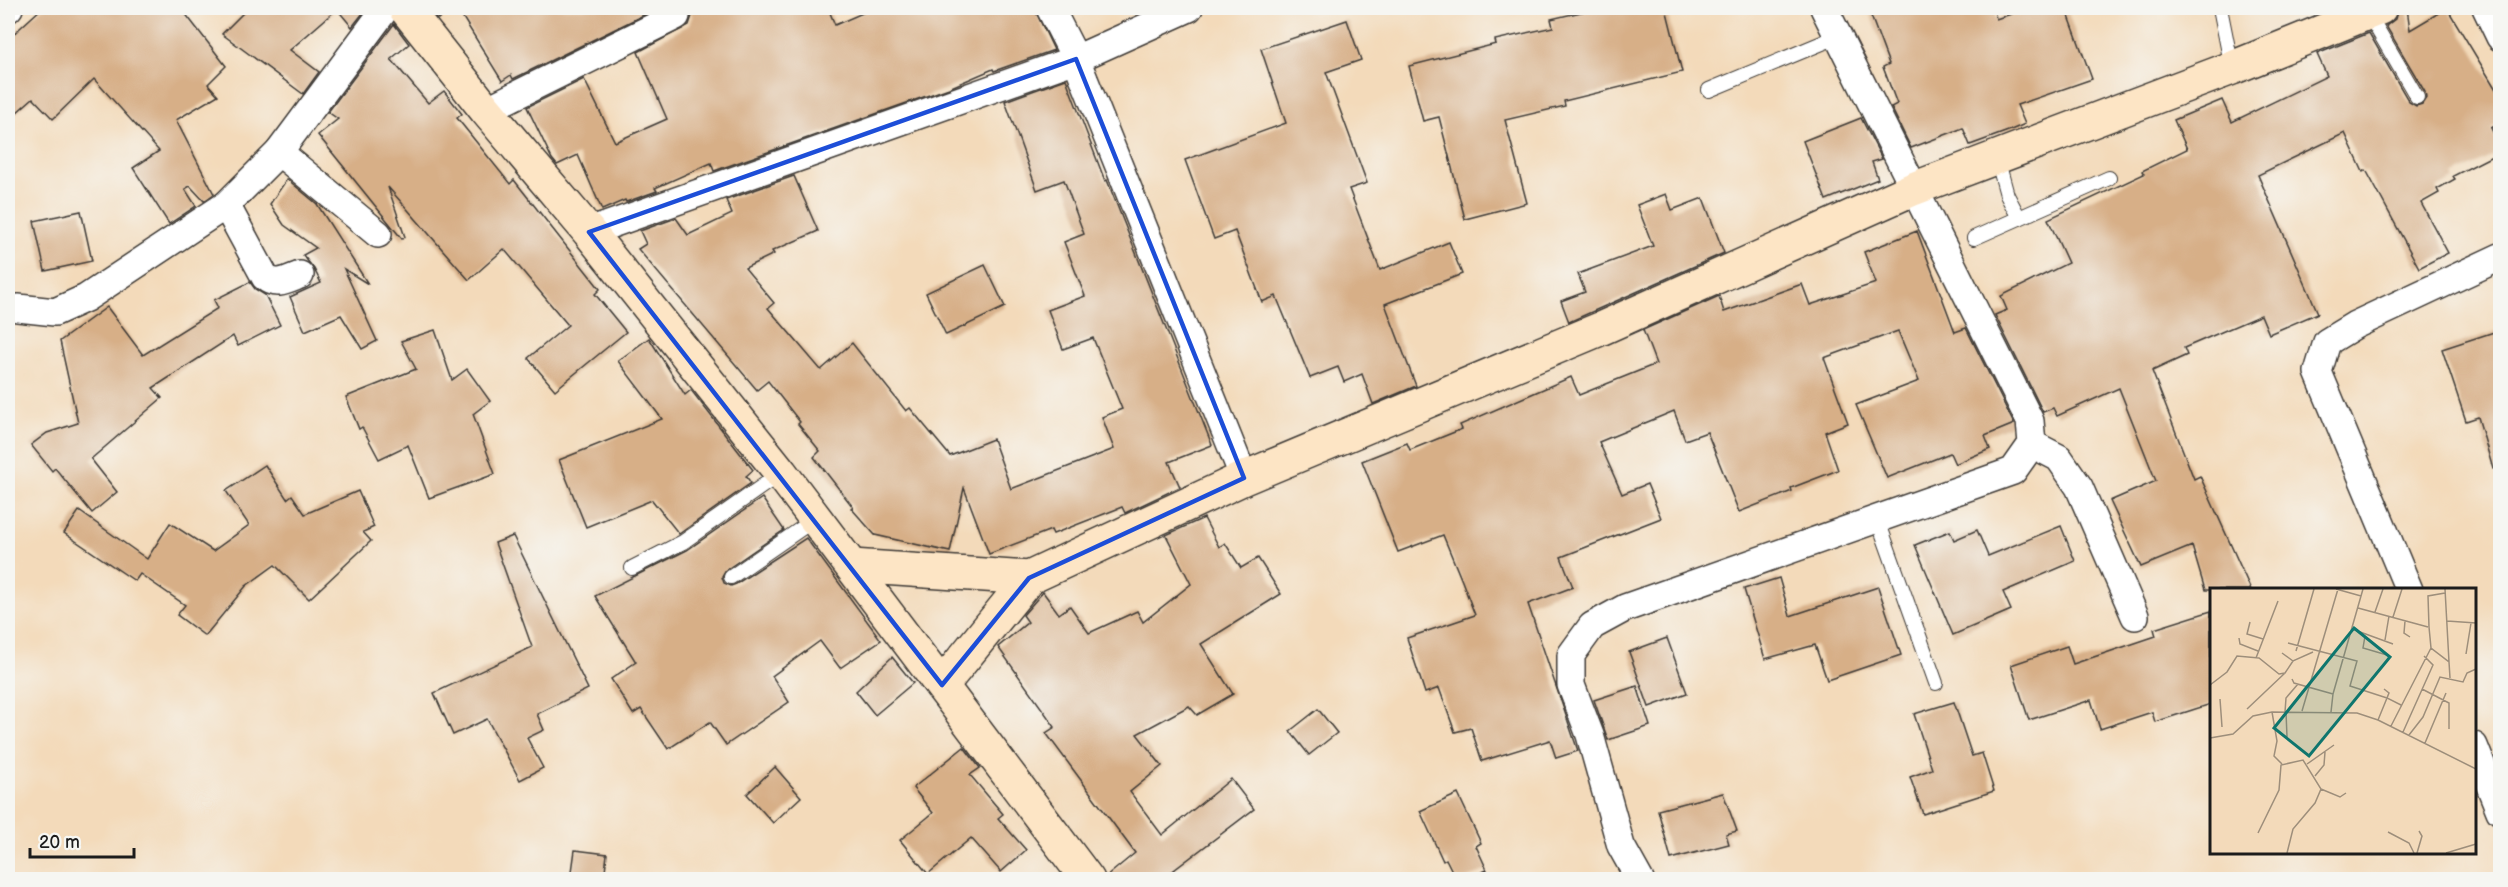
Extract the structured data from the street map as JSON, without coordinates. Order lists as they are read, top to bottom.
{
  "scale_bar": "20 m"
}
